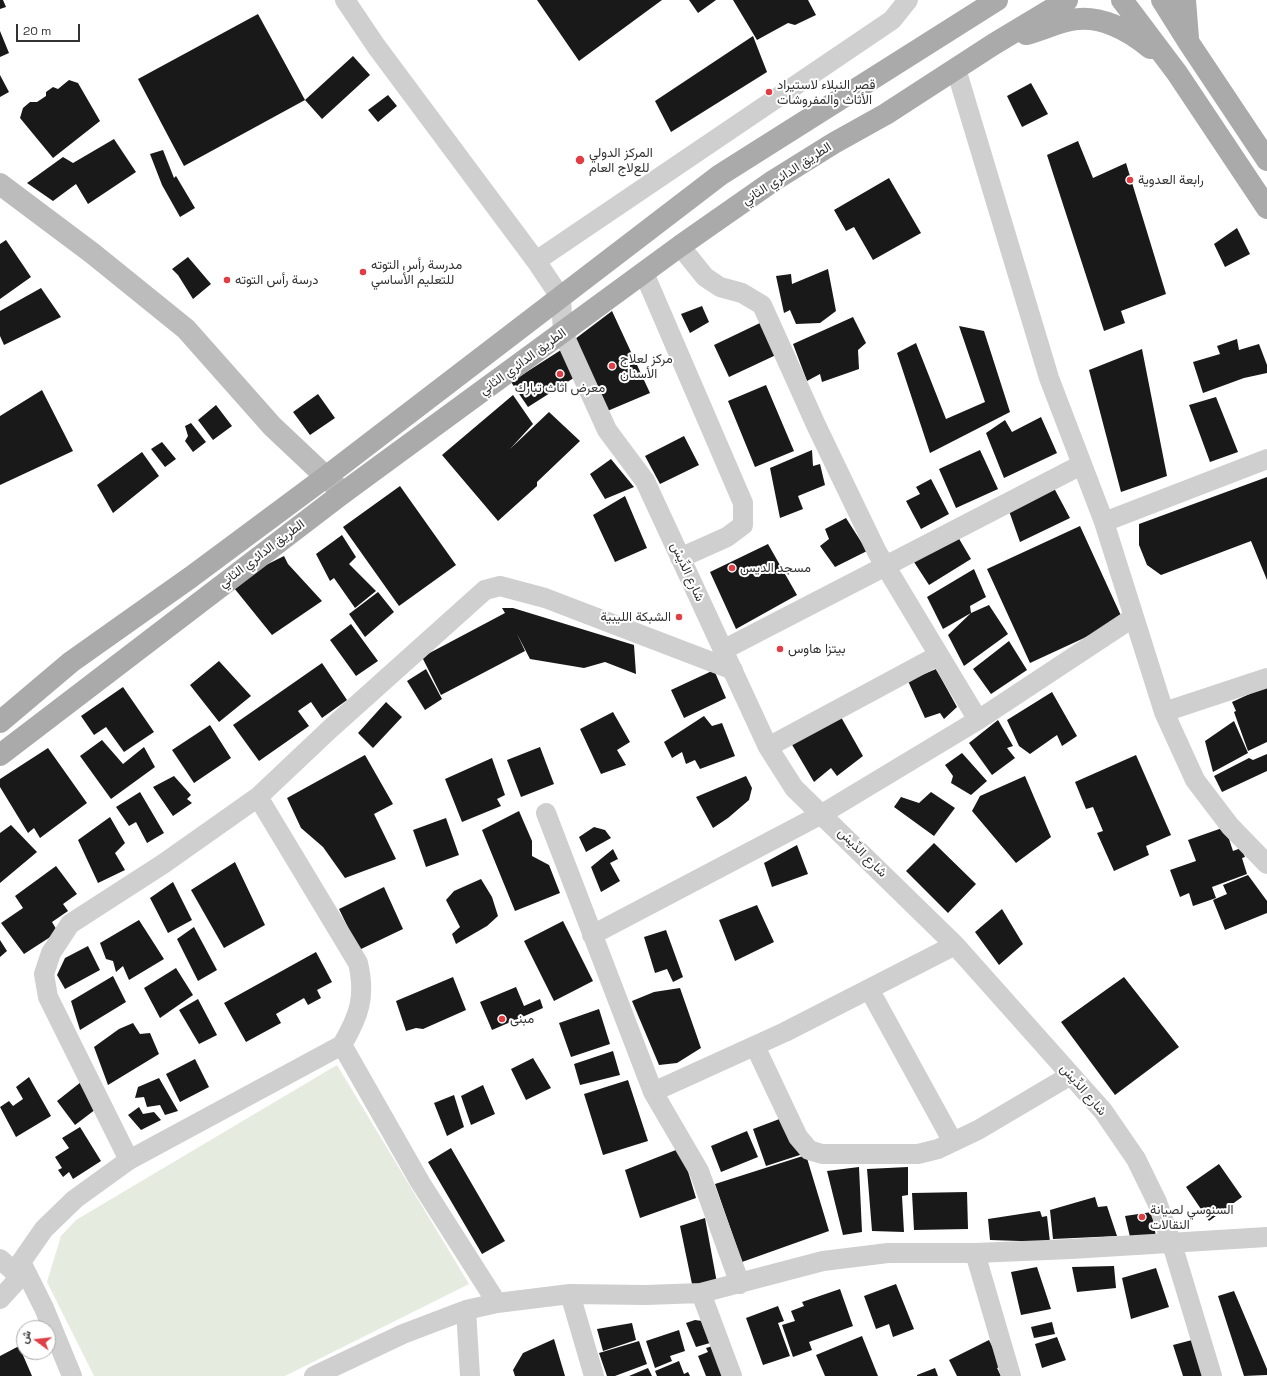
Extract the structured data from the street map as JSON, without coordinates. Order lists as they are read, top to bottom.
{
  "streets": {
    "main road": ["الطريق الدائري الثاني"],
    "street": ["شارع الدِّيسْ"]
  },
  "crossings": [
    ["الطريق الدائري الثاني", "شارع الدِّيسْ"]
  ],
  "places": [
    "قصر النبلاء ﻻستيراد اﻷثاث والمفروشات",
    "المركز الدولي للعﻻج العام",
    "رابعة العدوية",
    "مدرسة رأس التوته للتعليم الأساسي",
    "درسة رأس التوته",
    "مركز لعلاج الأسنان",
    "معرض اثاث تبارك",
    "مسجد الديس",
    "الشبكة الليبية",
    "بيتزا هاوس",
    "مبنى",
    "السنوسي لصيانة النقالات"
  ],
  "scale_bar": "20 m",
  "north": "left"
}
